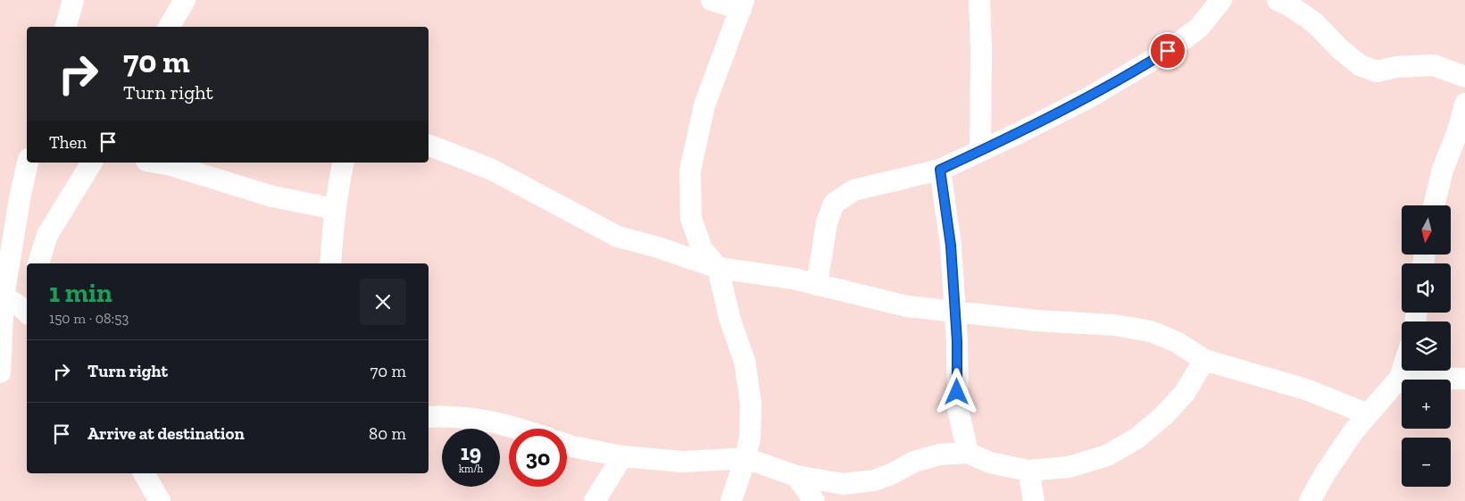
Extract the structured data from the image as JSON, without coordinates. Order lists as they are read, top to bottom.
{
  "north": "bottom",
  "page": {
    "turn": ["70 m", "Turn right"],
    "then": "Then",
    "map_buttons": ["+", "−"],
    "heading": ["1 min", "150 m · 08:53"],
    "list": [
      {
        "name": "Turn right",
        "value": "70 m"
      },
      {
        "name": "Arrive at destination",
        "value": "80 m"
      }
    ],
    "speed": "19 km/h",
    "limit": "30"
  }
}
